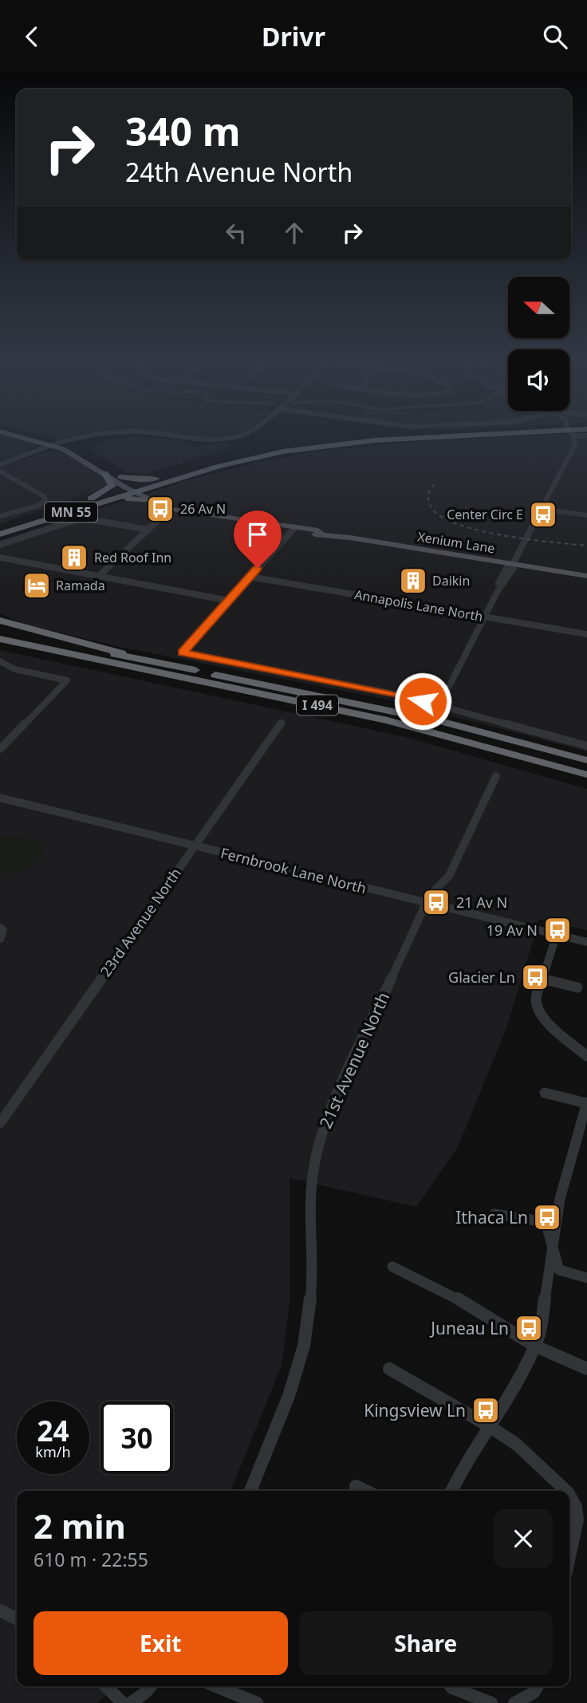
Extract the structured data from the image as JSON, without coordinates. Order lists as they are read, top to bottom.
{
  "streets": {
    "highway": ["MN 55", "I 494"],
    "main road": ["Xenium Lane"],
    "street": [
      "Annapolis Lane North",
      "Fernbrook Lane North",
      "23rd Avenue North",
      "21st Avenue North"
    ]
  },
  "crossings": [
    ["MN 55", "Xenium Lane"],
    ["Fernbrook Lane North", "23rd Avenue North"],
    ["Fernbrook Lane North", "21st Avenue North"]
  ],
  "places": {
    "bus stop": [
      "26 Av N",
      "Center Circ E",
      "21 Av N",
      "19 Av N",
      "Glacier Ln",
      "Ithaca Ln",
      "Juneau Ln",
      "Kingsview Ln"
    ],
    "building": ["Red Roof Inn", "Daikin"],
    "hotel": ["Ramada"]
  },
  "north": "left",
  "page": {
    "header": "Drivr",
    "turn": ["340 m", "24th Avenue North"],
    "speed": "24 km/h",
    "limit": "30",
    "heading": ["2 min", "610 m · 22:55"],
    "buttons": ["Exit", "Share"]
  }
}
